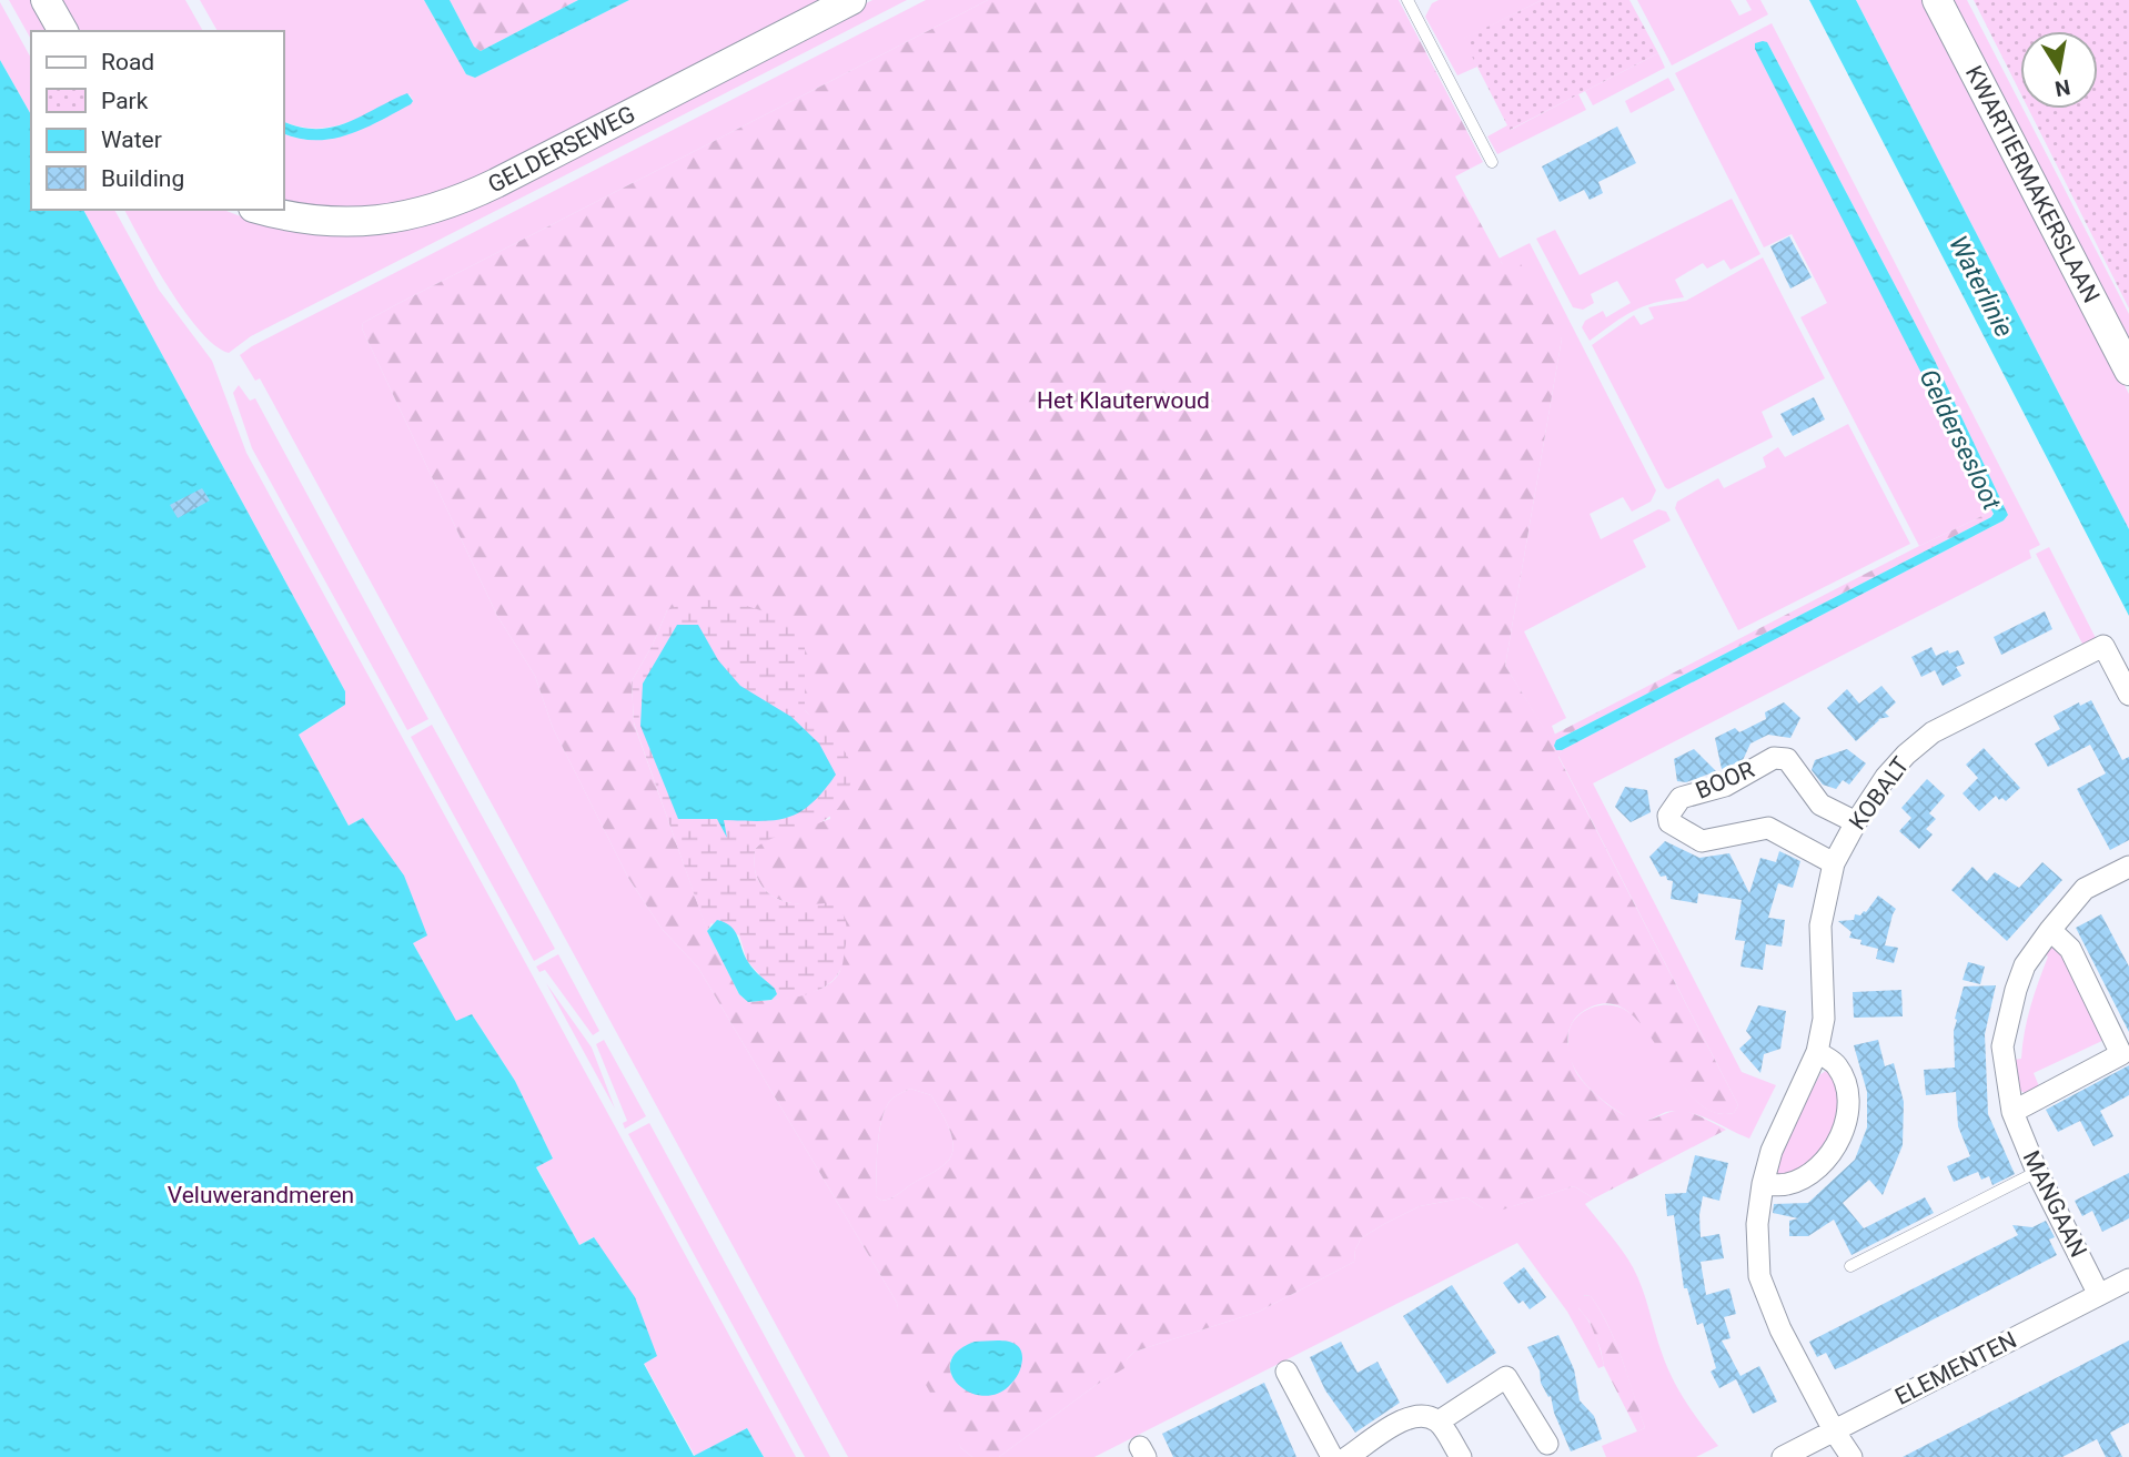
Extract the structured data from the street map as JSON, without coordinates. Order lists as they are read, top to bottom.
{
  "streets": {
    "street": [
      "GELDERSEWEG",
      "KWARTIERMAKERSLAAN",
      "BOOR",
      "KOBALT",
      "MANGAAN",
      "ELEMENTEN"
    ]
  },
  "crossings": [
    ["BOOR", "KOBALT"],
    ["KOBALT", "ELEMENTEN"],
    ["MANGAAN", "ELEMENTEN"]
  ],
  "water": ["Waterlinie", "Geldersesloot"],
  "parks": ["Het Klauterwoud", "Veluwerandmeren"],
  "legend": [
    "Road",
    "Park",
    "Water",
    "Building"
  ],
  "north": "bottom"
}
